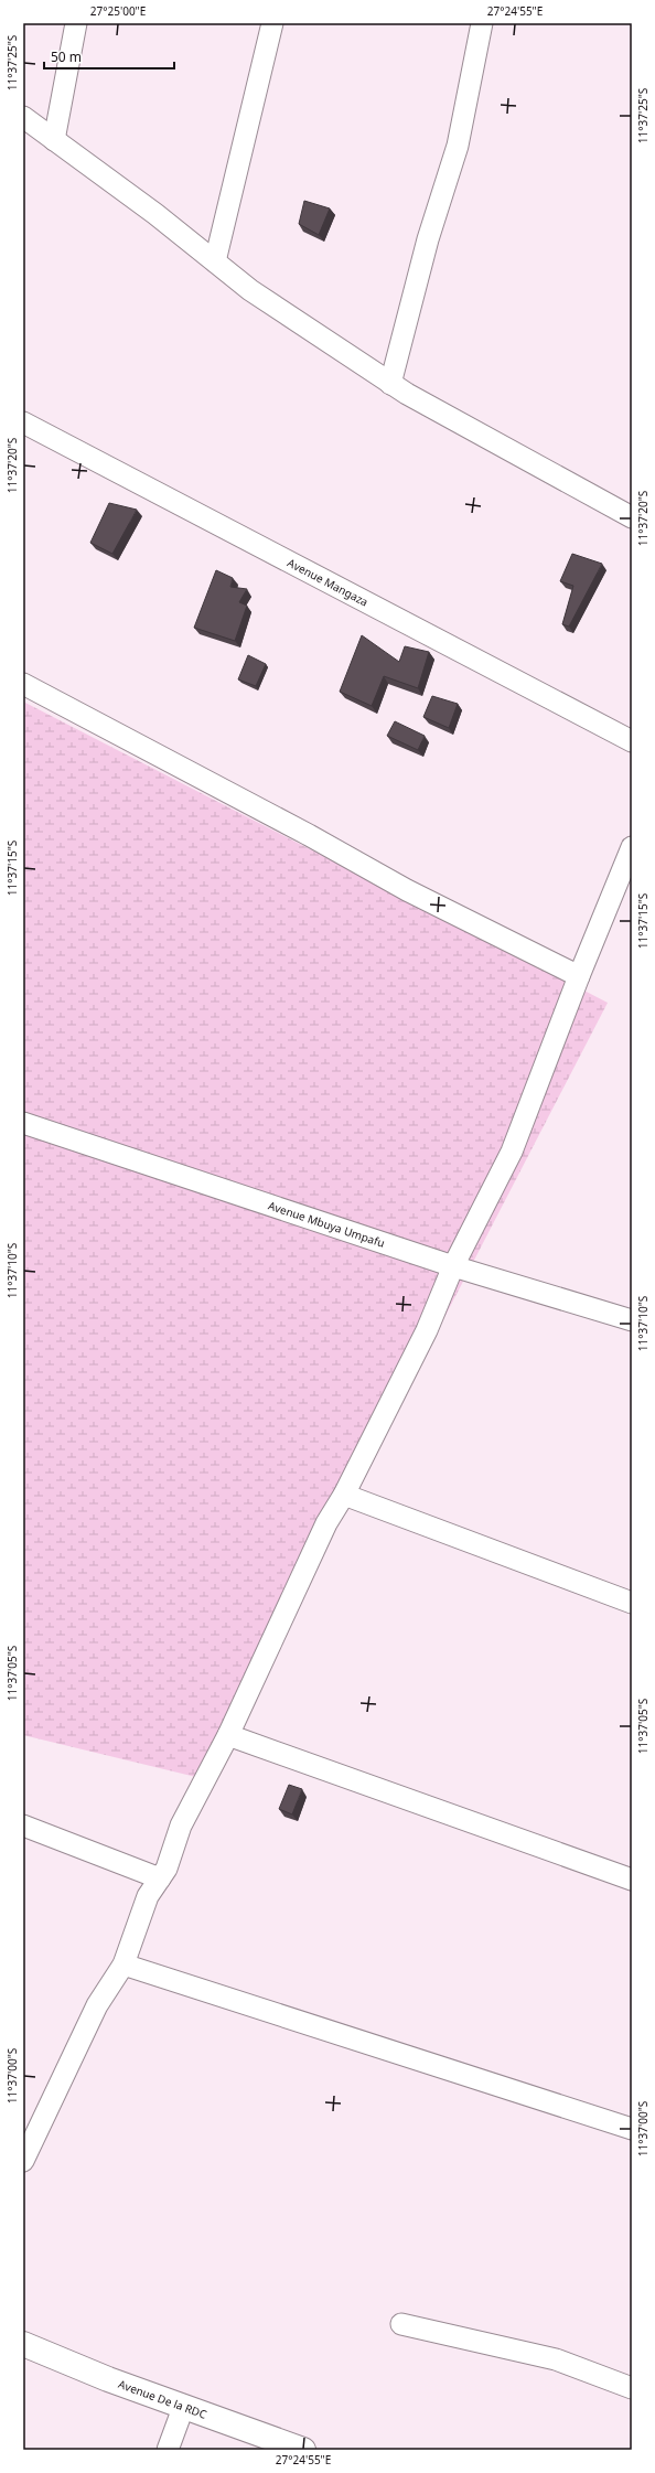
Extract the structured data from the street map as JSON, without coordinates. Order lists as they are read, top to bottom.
{
  "streets": {
    "street": ["Avenue Mangaza", "Avenue Mbuya Umpafu", "Avenue De la RDC"]
  },
  "scale_bar": "50 m",
  "coordinates": [
    "27°25'00\"E",
    "27°24'55\"E",
    "11°37'25\"S",
    "11°37'20\"S",
    "11°37'15\"S",
    "11°37'10\"S",
    "11°37'05\"S",
    "11°37'00\"S"
  ]
}
